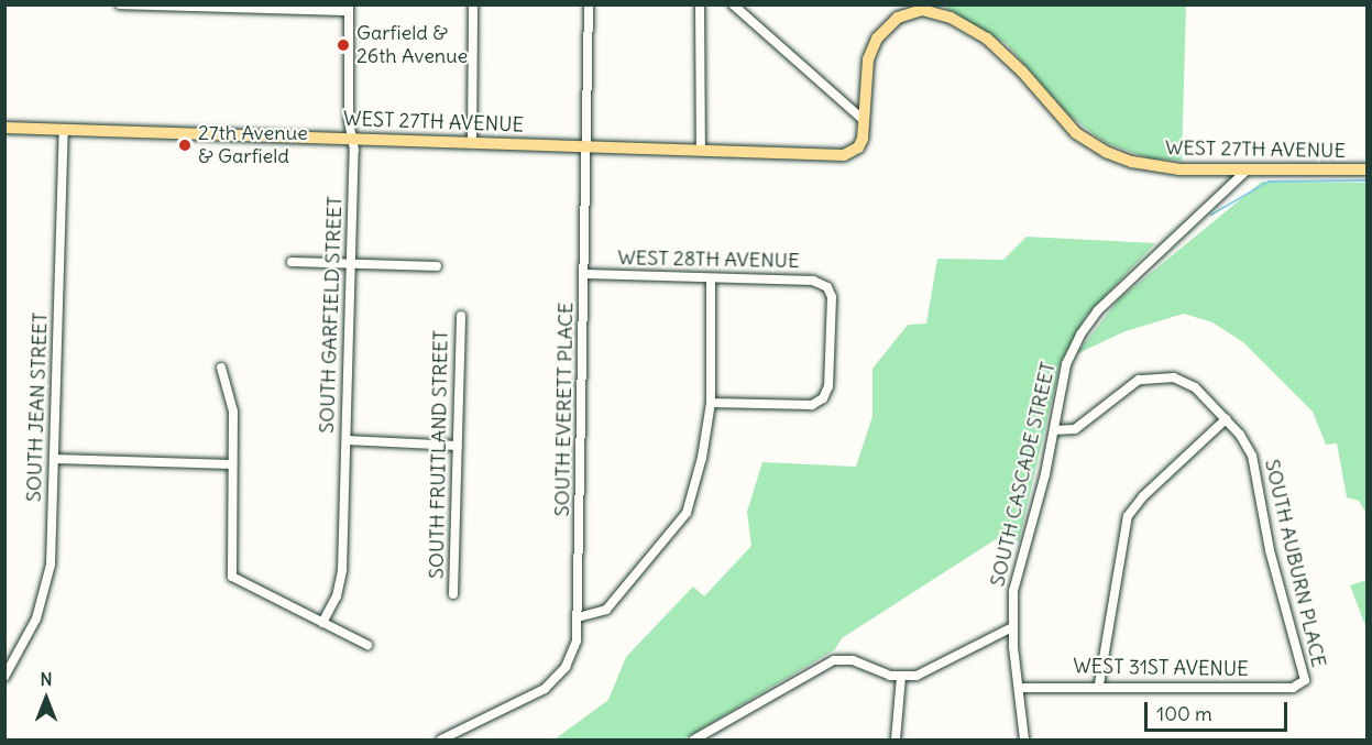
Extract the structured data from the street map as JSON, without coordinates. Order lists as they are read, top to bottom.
{
  "streets": {
    "main road": ["WEST 27TH AVENUE"],
    "street": [
      "WEST 28TH AVENUE",
      "SOUTH GARFIELD STREET",
      "SOUTH JEAN STREET",
      "SOUTH EVERETT PLACE",
      "SOUTH FRUITLAND STREET",
      "SOUTH CASCADE STREET",
      "SOUTH AUBURN PLACE",
      "WEST 31ST AVENUE"
    ]
  },
  "crossings": [
    ["WEST 27TH AVENUE", "SOUTH GARFIELD STREET"],
    ["WEST 27TH AVENUE", "SOUTH JEAN STREET"],
    ["WEST 27TH AVENUE", "SOUTH EVERETT PLACE"],
    ["WEST 27TH AVENUE", "SOUTH CASCADE STREET"],
    ["WEST 28TH AVENUE", "SOUTH EVERETT PLACE"],
    ["SOUTH CASCADE STREET", "WEST 31ST AVENUE"],
    ["SOUTH AUBURN PLACE", "WEST 31ST AVENUE"]
  ],
  "places": ["Garfield & 26th Avenue", "27th Avenue & Garfield"],
  "scale_bar": "100 m",
  "north": "top"
}
